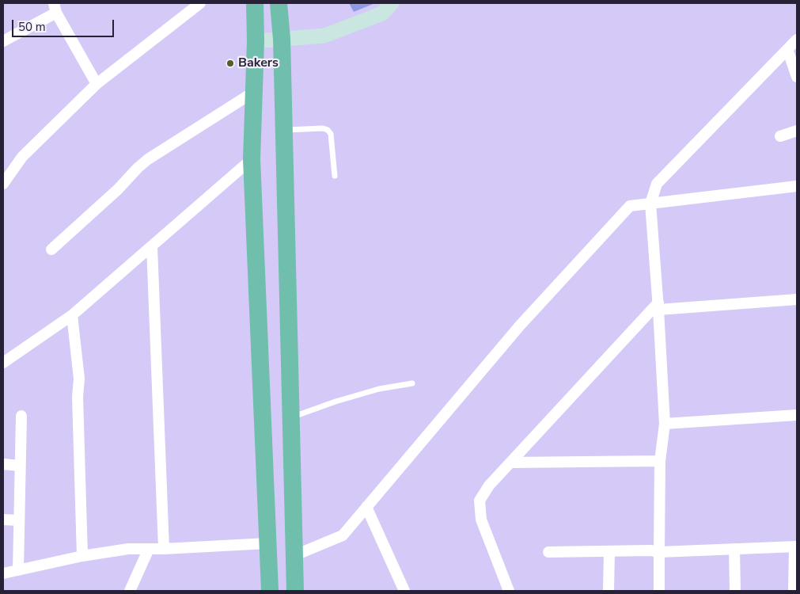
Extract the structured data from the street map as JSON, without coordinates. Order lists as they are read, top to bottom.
{
  "places": ["Bakers"],
  "scale_bar": "50 m"
}
